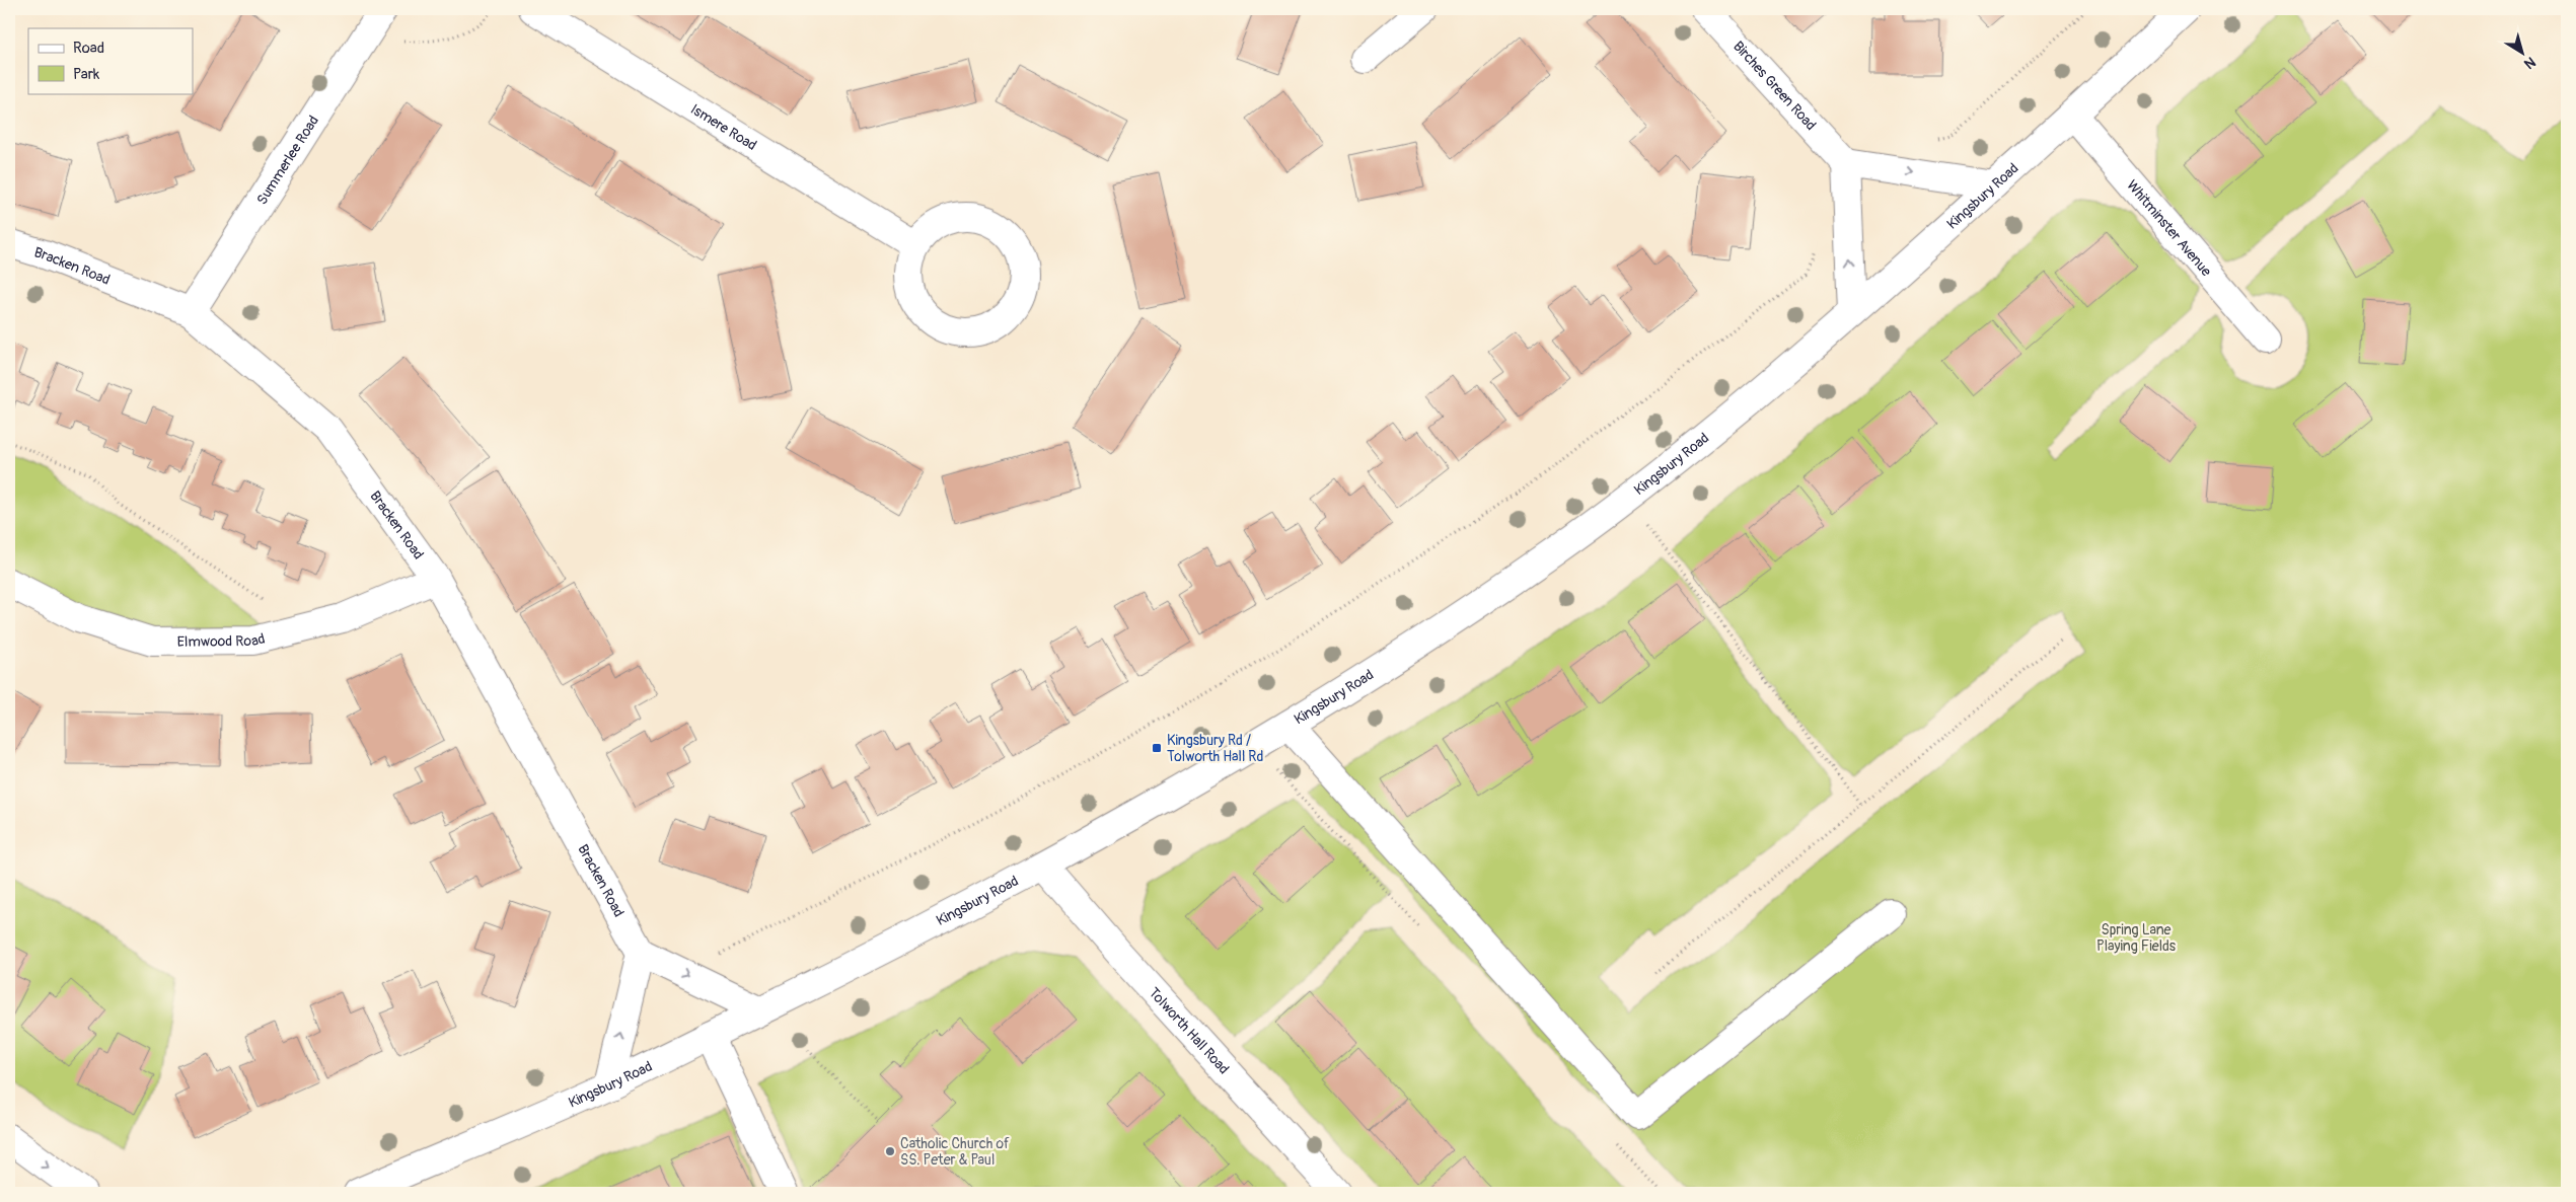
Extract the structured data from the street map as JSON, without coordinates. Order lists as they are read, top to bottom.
{
  "streets": {
    "street": [
      "Birches Green Road",
      "Ismere Road",
      "Summerlee Road",
      "Kingsbury Road",
      "Whitminster Avenue",
      "Bracken Road",
      "Elmwood Road",
      "Tolworth Hall Road"
    ]
  },
  "crossings": [
    ["Summerlee Road", "Bracken Road"],
    ["Kingsbury Road", "Whitminster Avenue"],
    ["Kingsbury Road", "Tolworth Hall Road"],
    ["Bracken Road", "Elmwood Road"]
  ],
  "parks": ["Spring Lane Playing Fields"],
  "places": {
    "transit": ["Kingsbury Rd / Tolworth Hall Rd"],
    "other": ["Catholic Church of SS. Peter & Paul"]
  },
  "legend": ["Road", "Park"],
  "north": "bottom right"
}
